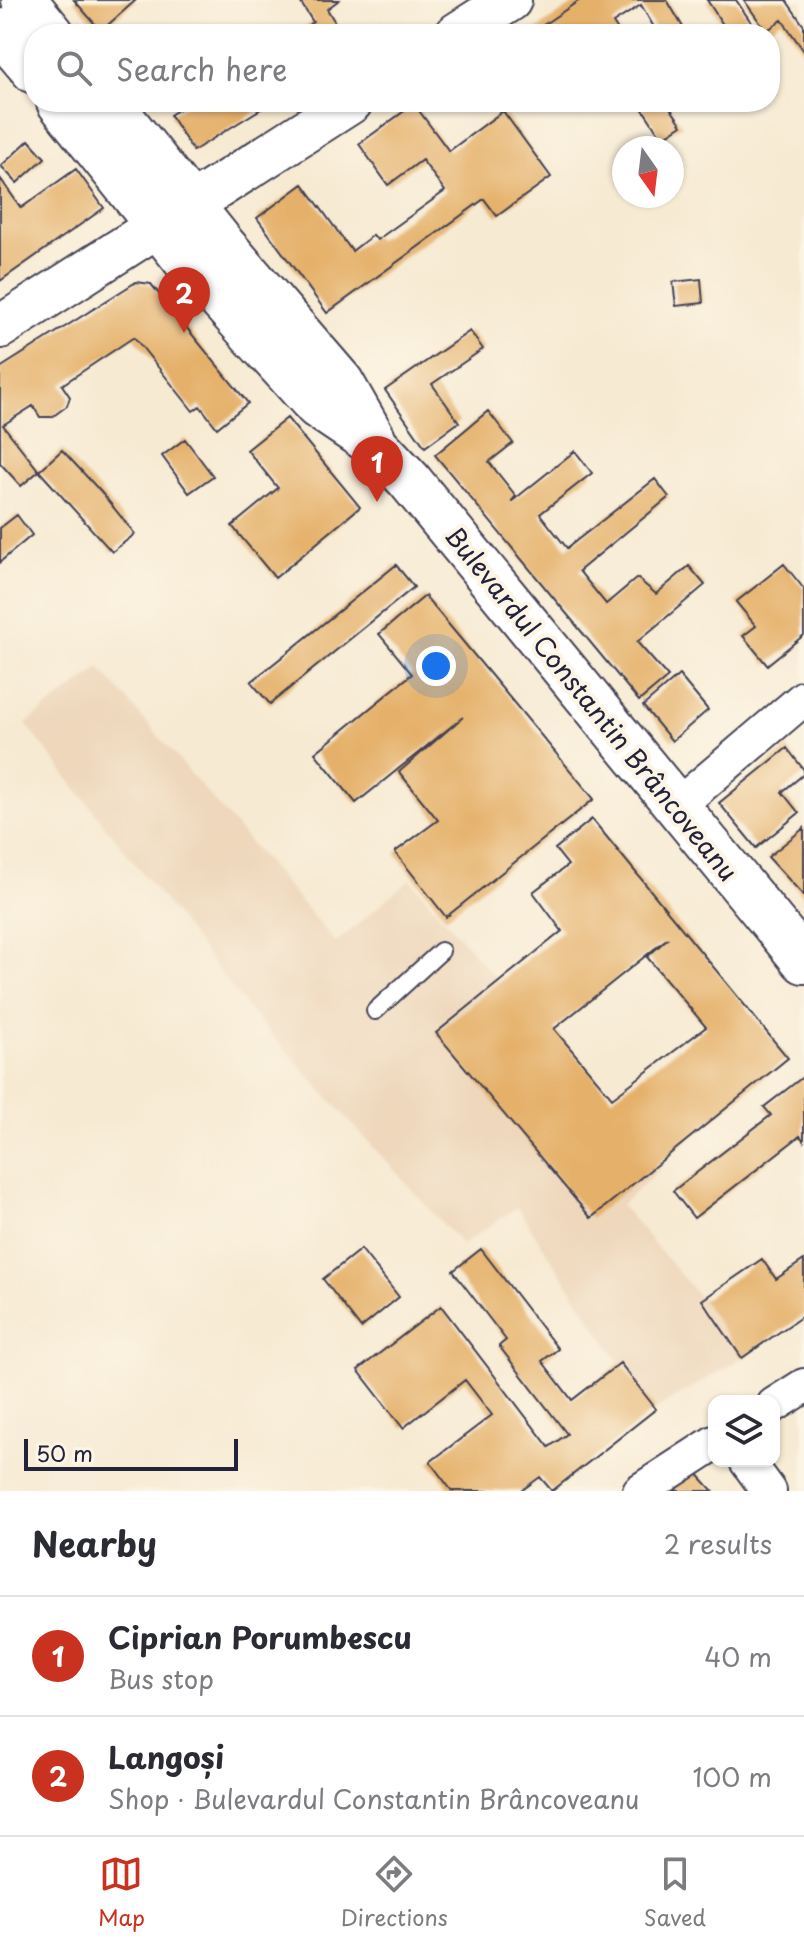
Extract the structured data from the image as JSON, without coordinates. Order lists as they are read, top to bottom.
{
  "streets": {
    "main road": ["Bulevardul Constantin Brâncoveanu"]
  },
  "scale_bar": "50 m",
  "north": "bottom",
  "page": {
    "search": "Search here",
    "pins": ["2", "1"],
    "scale": "50 m",
    "heading": ["Nearby", "2 results"],
    "list": [
      {
        "mark": "1",
        "name": "Ciprian Porumbescu",
        "note": "Bus stop",
        "value": "40 m"
      },
      {
        "mark": "2",
        "name": "Langoși",
        "note": "Shop · Bulevardul Constantin Brâncoveanu",
        "value": "100 m"
      }
    ],
    "nav": ["Map", "Directions", "Saved"]
  }
}
